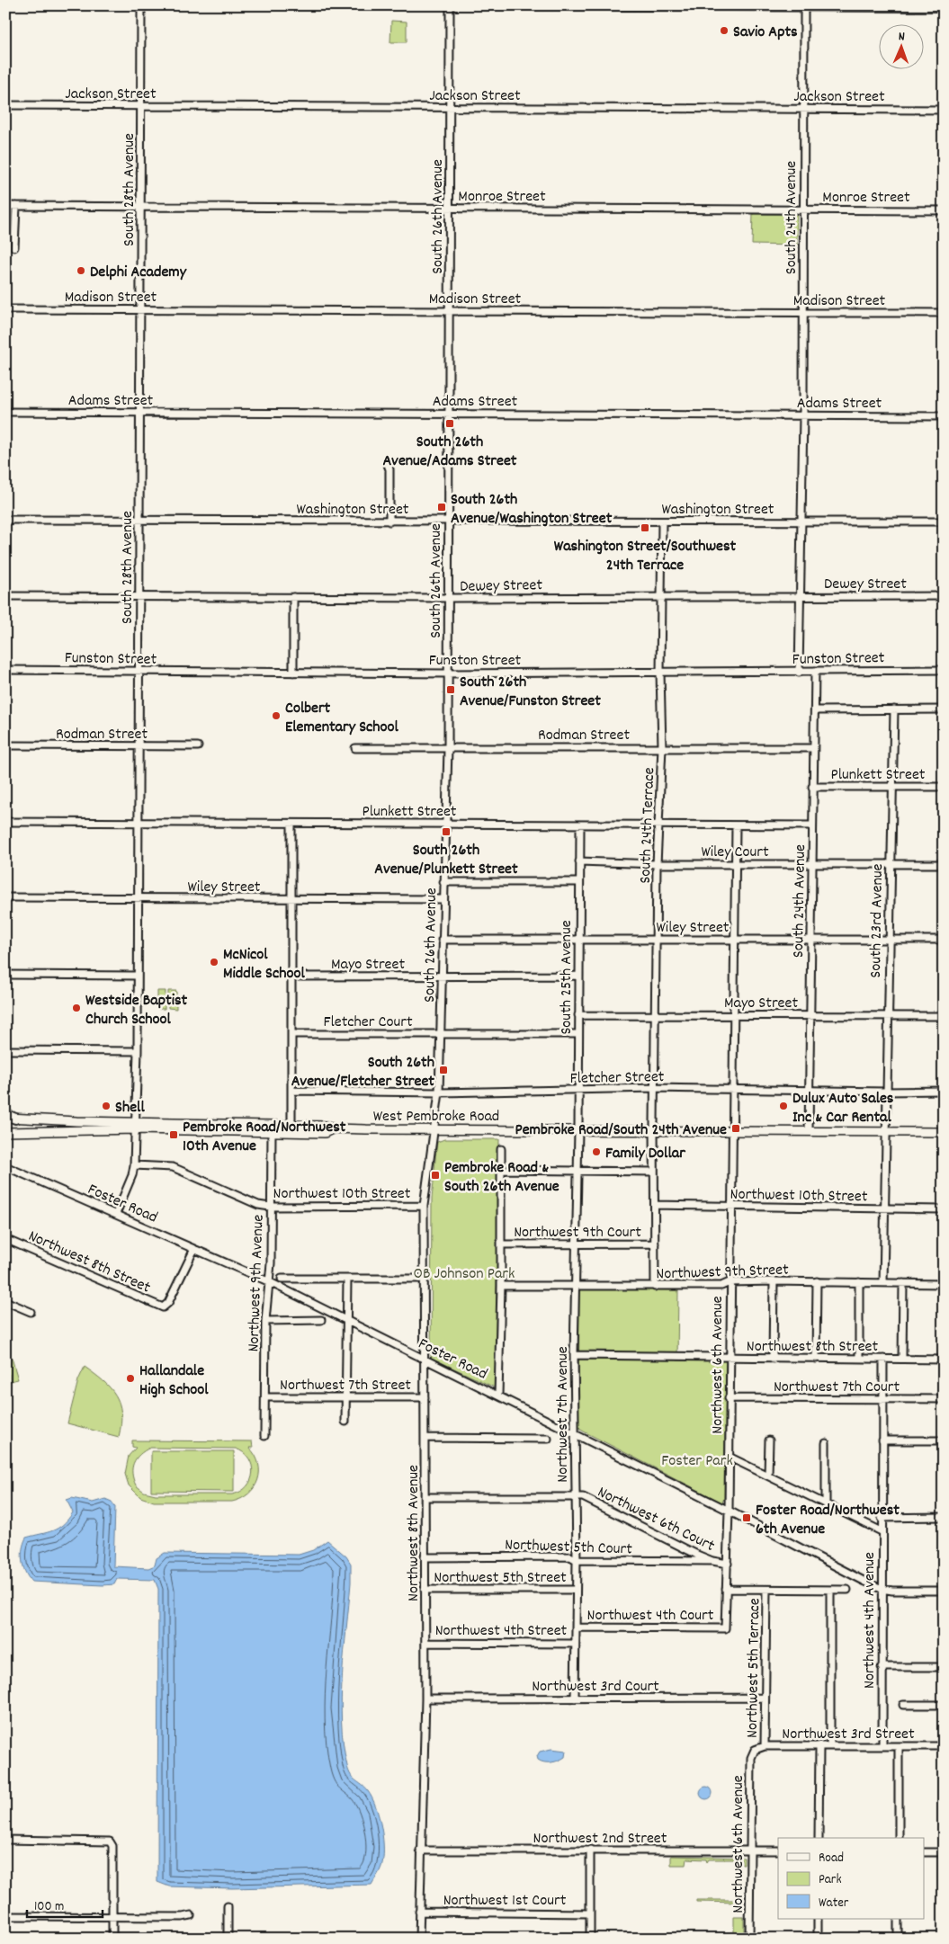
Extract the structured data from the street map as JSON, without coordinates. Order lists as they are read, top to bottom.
{
  "streets": {
    "main road": ["West Pembroke Road"],
    "street": [
      "Jackson Street",
      "South 28th Avenue",
      "Monroe Street",
      "South 26th Avenue",
      "South 24th Avenue",
      "Madison Street",
      "Adams Street",
      "Washington Street",
      "Dewey Street",
      "Funston Street",
      "Rodman Street",
      "Plunkett Street",
      "South 24th Terrace",
      "Wiley Court",
      "Wiley Street",
      "South 23rd Avenue",
      "Mayo Street",
      "South 25th Avenue",
      "Fletcher Court",
      "Fletcher Street",
      "Northwest 10th Street",
      "Foster Road",
      "Northwest 9th Court",
      "Northwest 8th Street",
      "Northwest 9th Street",
      "Northwest 9th Avenue",
      "Northwest 6th Avenue",
      "Northwest 7th Street",
      "Northwest 7th Court",
      "Northwest 7th Avenue",
      "Northwest 6th Court",
      "Northwest 8th Avenue",
      "Northwest 5th Court",
      "Northwest 5th Street",
      "Northwest 4th Court",
      "Northwest 4th Avenue",
      "Northwest 4th Street",
      "Northwest 5th Terrace",
      "Northwest 3rd Court",
      "Northwest 3rd Street",
      "Northwest 2nd Street",
      "Northwest 1st Court"
    ]
  },
  "crossings": [
    ["Jackson Street", "South 28th Avenue"],
    ["Jackson Street", "South 26th Avenue"],
    ["Jackson Street", "South 24th Avenue"],
    ["South 28th Avenue", "Monroe Street"],
    ["South 28th Avenue", "Madison Street"],
    ["South 28th Avenue", "Adams Street"],
    ["South 28th Avenue", "Washington Street"],
    ["South 28th Avenue", "Dewey Street"],
    ["South 28th Avenue", "Funston Street"],
    ["South 28th Avenue", "Rodman Street"],
    ["South 28th Avenue", "Plunkett Street"],
    ["South 28th Avenue", "Wiley Street"],
    ["South 28th Avenue", "West Pembroke Road"],
    ["South 28th Avenue", "Northwest 10th Street"],
    ["South 28th Avenue", "Foster Road"],
    ["Monroe Street", "South 26th Avenue"],
    ["Monroe Street", "South 24th Avenue"],
    ["South 26th Avenue", "Madison Street"],
    ["South 26th Avenue", "Adams Street"],
    ["South 26th Avenue", "Washington Street"],
    ["South 26th Avenue", "Dewey Street"],
    ["South 26th Avenue", "Funston Street"],
    ["South 26th Avenue", "Rodman Street"],
    ["South 26th Avenue", "Plunkett Street"],
    ["South 26th Avenue", "Wiley Street"],
    ["South 26th Avenue", "Mayo Street"],
    ["South 26th Avenue", "Fletcher Court"],
    ["South 26th Avenue", "Fletcher Street"],
    ["South 26th Avenue", "West Pembroke Road"],
    ["South 26th Avenue", "Northwest 8th Avenue"],
    ["South 24th Avenue", "Madison Street"],
    ["South 24th Avenue", "Adams Street"],
    ["South 24th Avenue", "Washington Street"],
    ["South 24th Avenue", "Dewey Street"],
    ["South 24th Avenue", "Funston Street"],
    ["South 24th Avenue", "Rodman Street"],
    ["South 24th Avenue", "Plunkett Street"],
    ["South 24th Avenue", "Wiley Court"],
    ["South 24th Avenue", "Wiley Street"],
    ["South 24th Avenue", "Mayo Street"],
    ["South 24th Avenue", "Fletcher Street"],
    ["South 24th Avenue", "West Pembroke Road"],
    ["Washington Street", "South 24th Terrace"],
    ["Dewey Street", "South 24th Terrace"],
    ["Funston Street", "South 24th Terrace"],
    ["Rodman Street", "South 24th Terrace"],
    ["Plunkett Street", "South 24th Terrace"],
    ["Plunkett Street", "South 23rd Avenue"],
    ["Plunkett Street", "South 25th Avenue"],
    ["Plunkett Street", "Northwest 6th Avenue"],
    ["South 24th Terrace", "Wiley Court"],
    ["South 24th Terrace", "Wiley Street"],
    ["South 24th Terrace", "Mayo Street"],
    ["South 24th Terrace", "Fletcher Street"],
    ["South 24th Terrace", "West Pembroke Road"],
    ["South 24th Terrace", "Northwest 10th Street"],
    ["South 24th Terrace", "Northwest 9th Court"],
    ["South 24th Terrace", "Northwest 9th Street"],
    ["Wiley Court", "South 23rd Avenue"],
    ["Wiley Court", "South 25th Avenue"],
    ["Wiley Court", "Northwest 6th Avenue"],
    ["Wiley Street", "South 23rd Avenue"],
    ["Wiley Street", "South 25th Avenue"],
    ["Wiley Street", "Northwest 6th Avenue"],
    ["South 23rd Avenue", "Mayo Street"],
    ["South 23rd Avenue", "Fletcher Street"],
    ["South 23rd Avenue", "West Pembroke Road"],
    ["Mayo Street", "South 25th Avenue"],
    ["Mayo Street", "Northwest 6th Avenue"],
    ["South 25th Avenue", "Fletcher Court"],
    ["South 25th Avenue", "Fletcher Street"],
    ["South 25th Avenue", "West Pembroke Road"],
    ["South 25th Avenue", "Northwest 7th Avenue"],
    ["Fletcher Street", "Northwest 6th Avenue"],
    ["West Pembroke Road", "Northwest 9th Avenue"],
    ["West Pembroke Road", "Northwest 6th Avenue"],
    ["West Pembroke Road", "Northwest 7th Avenue"],
    ["West Pembroke Road", "Northwest 8th Avenue"],
    ["Northwest 10th Street", "Northwest 9th Avenue"],
    ["Northwest 10th Street", "Northwest 6th Avenue"],
    ["Northwest 10th Street", "Northwest 8th Avenue"],
    ["Foster Road", "Northwest 8th Street"],
    ["Foster Road", "Northwest 9th Avenue"],
    ["Foster Road", "Northwest 6th Avenue"],
    ["Foster Road", "Northwest 7th Avenue"],
    ["Foster Road", "Northwest 8th Avenue"],
    ["Foster Road", "Northwest 4th Avenue"],
    ["Northwest 9th Court", "Northwest 7th Avenue"],
    ["Northwest 8th Street", "Northwest 6th Avenue"],
    ["Northwest 8th Street", "Northwest 7th Avenue"],
    ["Northwest 8th Street", "Northwest 4th Avenue"],
    ["Northwest 9th Street", "Northwest 6th Avenue"],
    ["Northwest 9th Street", "Northwest 7th Avenue"],
    ["Northwest 9th Avenue", "Northwest 7th Street"],
    ["Northwest 6th Avenue", "Northwest 7th Court"],
    ["Northwest 6th Avenue", "Northwest 6th Court"],
    ["Northwest 6th Avenue", "Northwest 4th Court"],
    ["Northwest 6th Avenue", "Northwest 3rd Street"],
    ["Northwest 6th Avenue", "Northwest 2nd Street"],
    ["Northwest 7th Street", "Northwest 8th Avenue"],
    ["Northwest 7th Court", "Northwest 4th Avenue"],
    ["Northwest 7th Avenue", "Northwest 6th Court"],
    ["Northwest 7th Avenue", "Northwest 5th Court"],
    ["Northwest 7th Avenue", "Northwest 5th Street"],
    ["Northwest 7th Avenue", "Northwest 4th Court"],
    ["Northwest 7th Avenue", "Northwest 4th Street"],
    ["Northwest 7th Avenue", "Northwest 3rd Court"],
    ["Northwest 6th Court", "Northwest 8th Avenue"],
    ["Northwest 6th Court", "Northwest 5th Court"],
    ["Northwest 8th Avenue", "Northwest 5th Court"],
    ["Northwest 8th Avenue", "Northwest 5th Street"],
    ["Northwest 8th Avenue", "Northwest 4th Street"],
    ["Northwest 8th Avenue", "Northwest 3rd Court"],
    ["Northwest 8th Avenue", "Northwest 2nd Street"],
    ["Northwest 8th Avenue", "Northwest 1st Court"],
    ["Northwest 4th Avenue", "Northwest 3rd Street"],
    ["Northwest 5th Terrace", "Northwest 3rd Court"],
    ["Northwest 5th Terrace", "Northwest 3rd Street"]
  ],
  "parks": ["OB Johnson Park", "Foster Park"],
  "places": {
    "other": [
      "Savio Apts",
      "Delphi Academy",
      "Colbert Elementary School",
      "McNicol Middle School",
      "Westside Baptist Church School",
      "Shell",
      "Dulux Auto Sales Inc & Car Rental",
      "Family Dollar",
      "Hallandale High School"
    ],
    "transit": [
      "South 26th Avenue/Adams Street",
      "South 26th Avenue/Washington Street",
      "Washington Street/Southwest 24th Terrace",
      "South 26th Avenue/Funston Street",
      "South 26th Avenue/Plunkett Street",
      "South 26th Avenue/Fletcher Street",
      "Pembroke Road/South 24th Avenue",
      "Pembroke Road/Northwest 10th Avenue",
      "Pembroke Road & South 26th Avenue",
      "Foster Road/Northwest 6th Avenue"
    ]
  },
  "legend": ["Road", "Park", "Water"],
  "scale_bar": "100 m",
  "north": "top"
}
